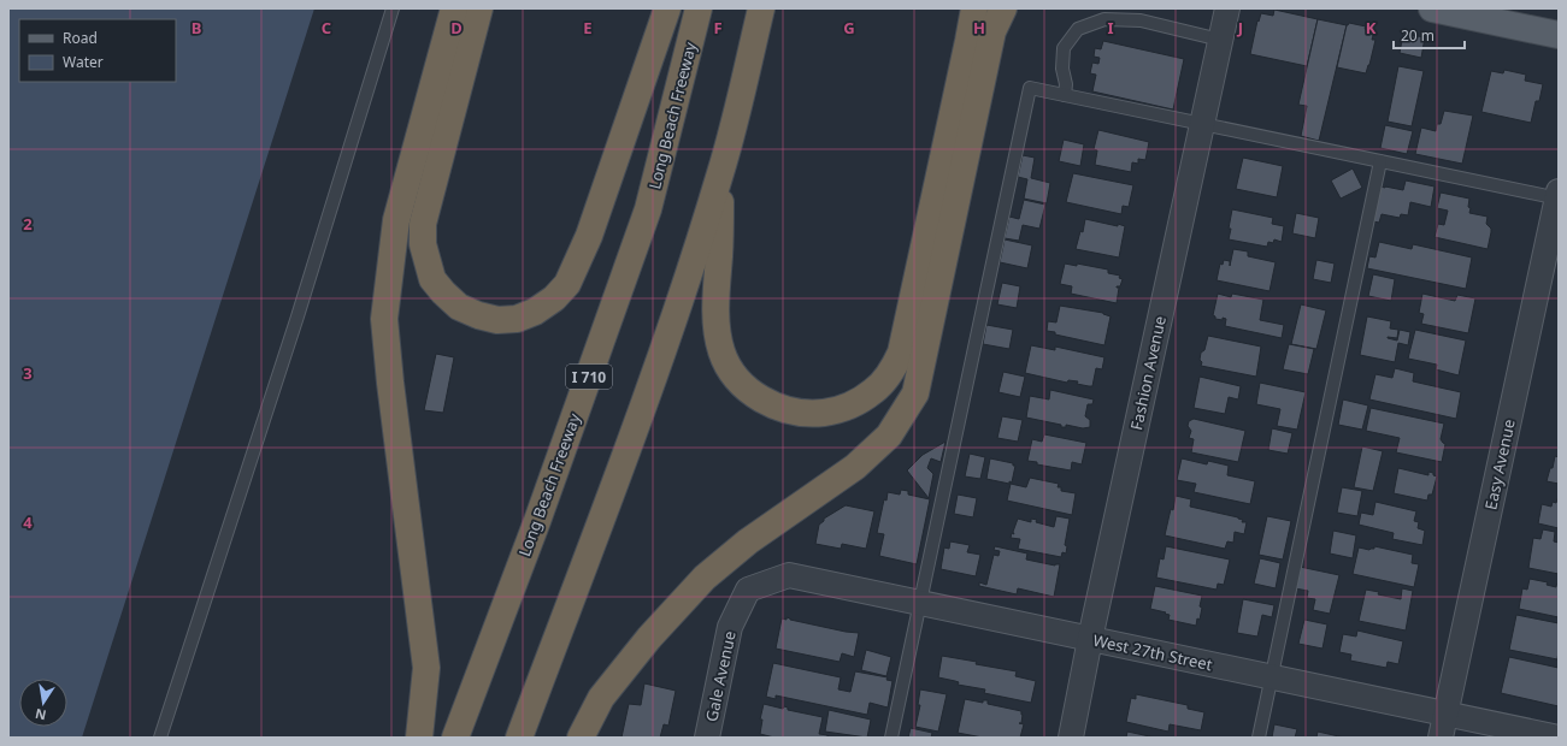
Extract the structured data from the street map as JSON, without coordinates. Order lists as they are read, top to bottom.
{
  "streets": {
    "highway": ["Long Beach Freeway", "I 710"],
    "street": [
      "Fashion Avenue",
      "Easy Avenue",
      "West 27th Street",
      "Gale Avenue"
    ]
  },
  "crossings": [
    ["Fashion Avenue", "West 27th Street"],
    ["Easy Avenue", "West 27th Street"],
    ["West 27th Street", "Gale Avenue"]
  ],
  "legend": ["Road", "Water"],
  "scale_bar": "20 m",
  "north": "bottom",
  "grid": {
    "columns": [
      "B",
      "C",
      "D",
      "E",
      "F",
      "G",
      "H",
      "I",
      "J",
      "K"
    ],
    "rows": ["2", "3", "4"]
  }
}
